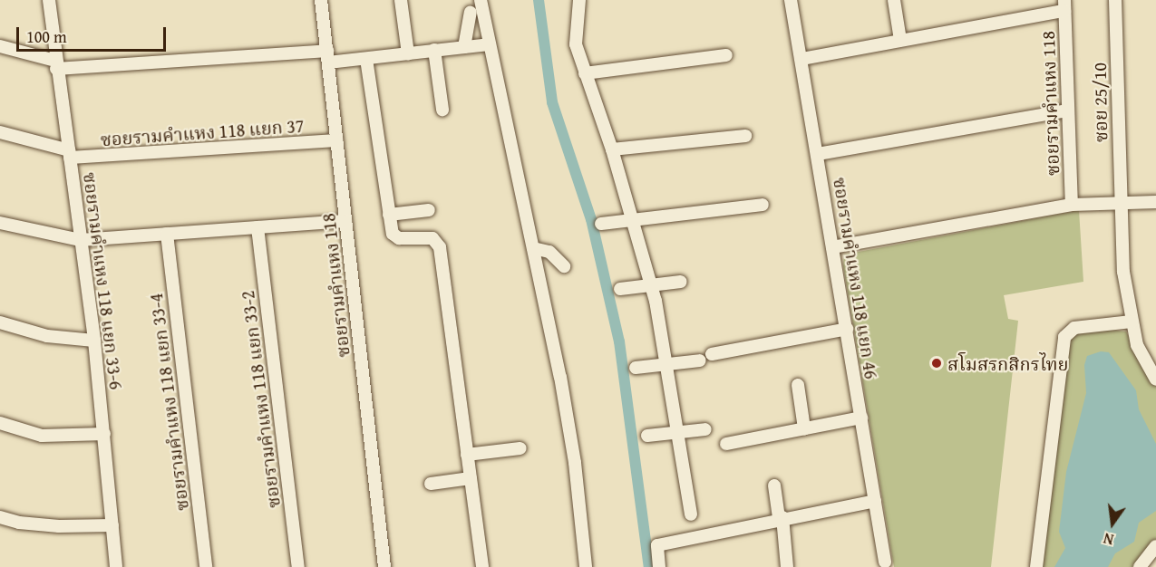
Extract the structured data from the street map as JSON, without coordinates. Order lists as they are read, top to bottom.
{
  "streets": {
    "street": [
      "ซอย 25/10",
      "ซอยรามคำแหง 118",
      "ซอยรามคำแหง 118 แยก 37",
      "ซอยรามคำแหง 118 แยก 46",
      "ซอยรามคำแหง 118 แยก 33-6",
      "ซอยรามคำแหง 118 แยก 33-2",
      "ซอยรามคำแหง 118 แยก 33-4"
    ]
  },
  "crossings": [
    ["ซอยรามคำแหง 118", "ซอยรามคำแหง 118 แยก 37"],
    ["ซอยรามคำแหง 118 แยก 37", "ซอยรามคำแหง 118 แยก 33-6"]
  ],
  "places": ["สโมสรกสิกรไทย"],
  "scale_bar": "100 m",
  "north": "bottom"
}
